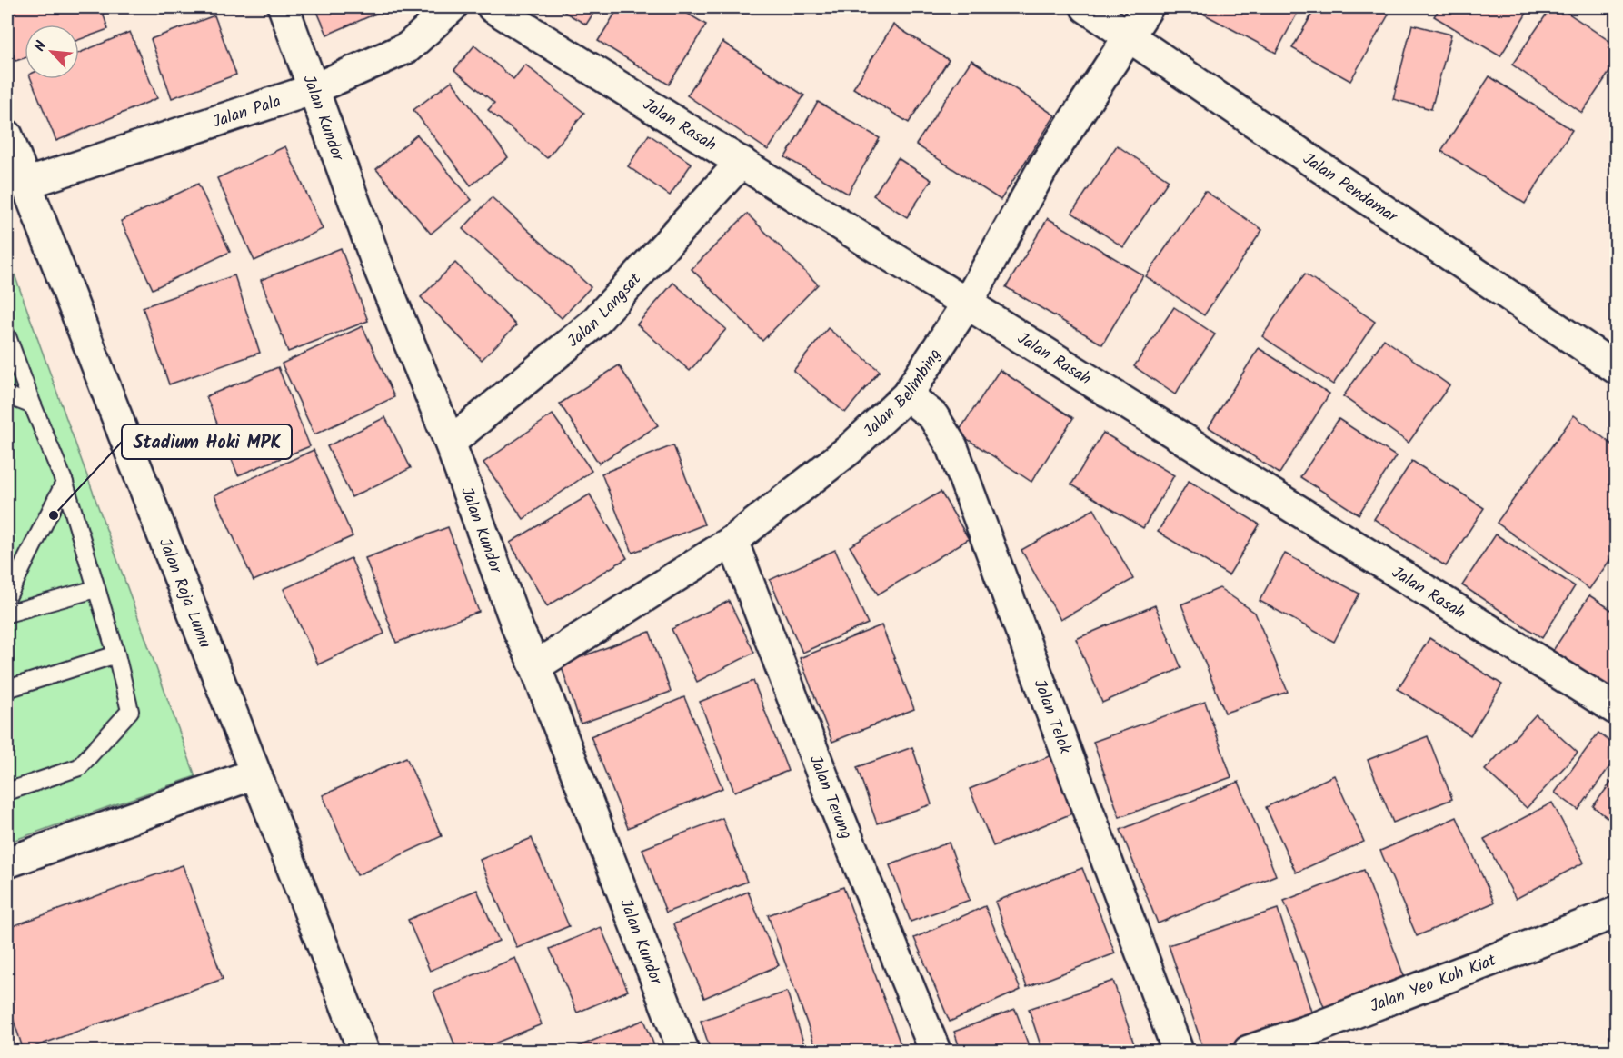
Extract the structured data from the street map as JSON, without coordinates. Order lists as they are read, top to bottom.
{
  "streets": {
    "street": [
      "Jalan Pala",
      "Jalan Kundor",
      "Jalan Rasah",
      "Jalan Pendamar",
      "Jalan Langsat",
      "Jalan Belimbing",
      "Jalan Raja Lumu",
      "Jalan Telok",
      "Jalan Terung",
      "Jalan Yeo Koh Kiat"
    ]
  },
  "crossings": [
    ["Jalan Pala", "Jalan Kundor"],
    ["Jalan Pala", "Jalan Raja Lumu"],
    ["Jalan Kundor", "Jalan Langsat"],
    ["Jalan Kundor", "Jalan Belimbing"],
    ["Jalan Rasah", "Jalan Langsat"],
    ["Jalan Rasah", "Jalan Belimbing"],
    ["Jalan Pendamar", "Jalan Belimbing"],
    ["Jalan Belimbing", "Jalan Telok"],
    ["Jalan Belimbing", "Jalan Terung"]
  ],
  "places": ["Stadium Hoki MPK"],
  "north": "top left"
}
